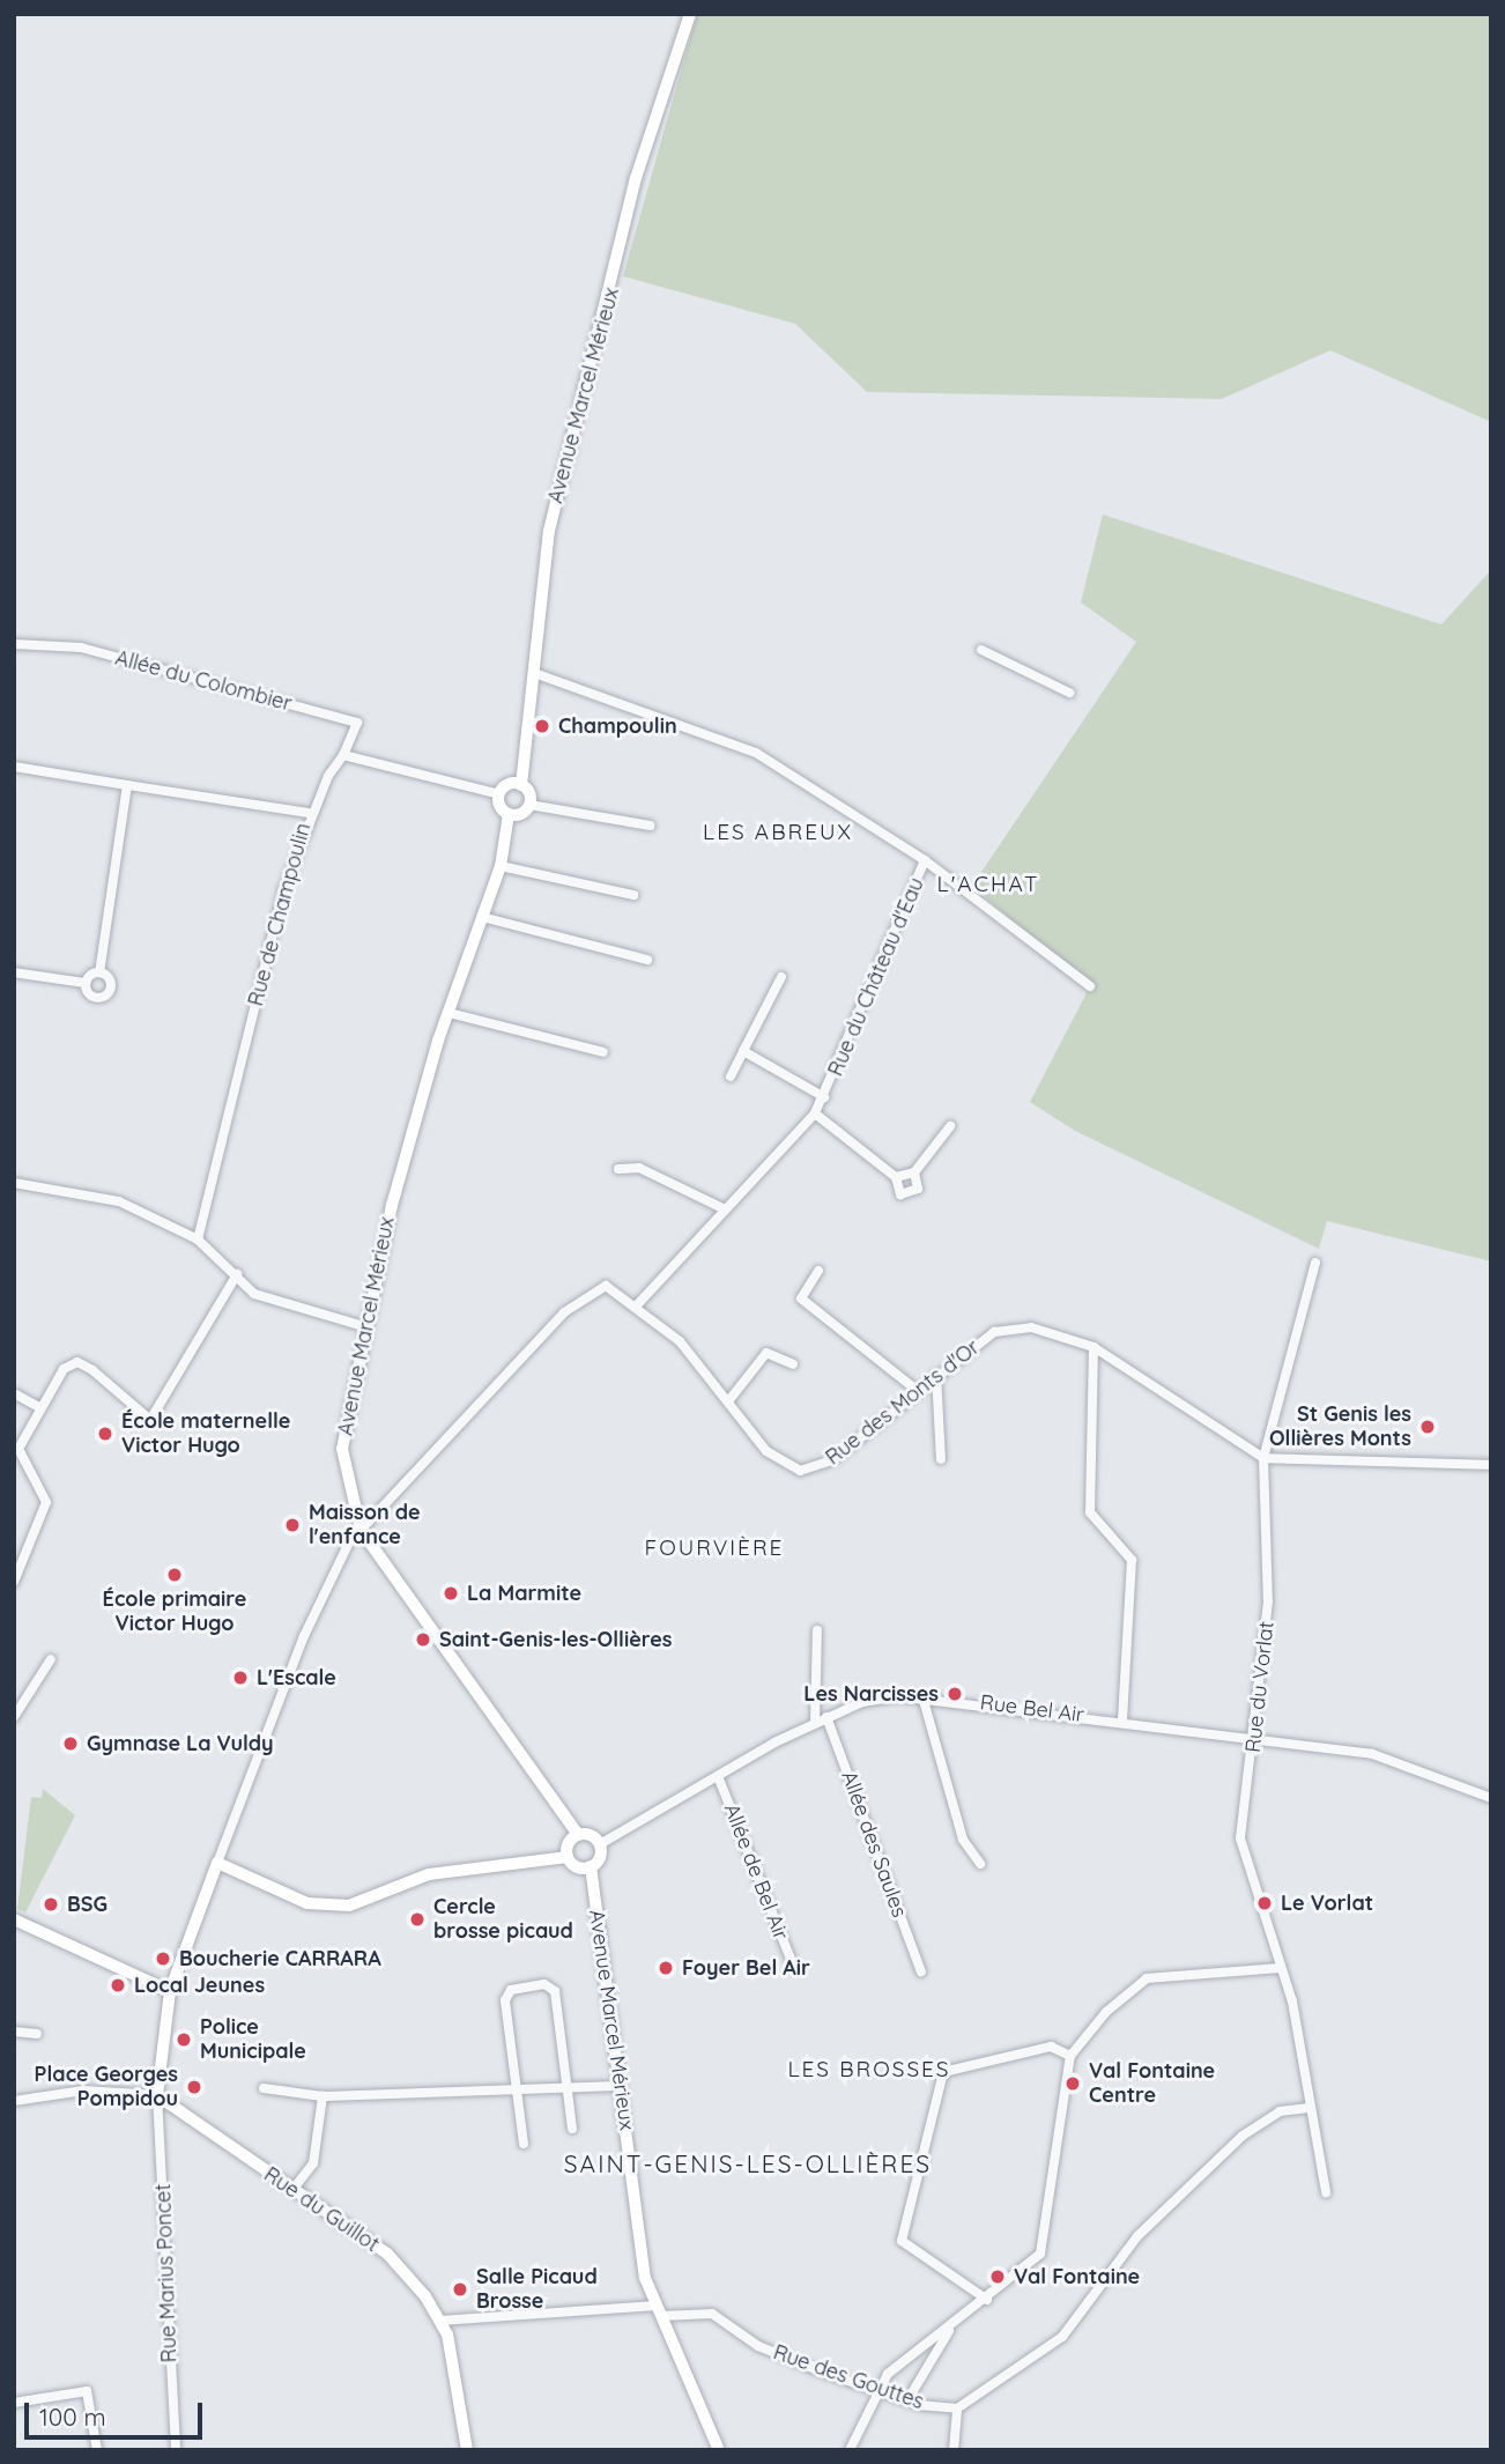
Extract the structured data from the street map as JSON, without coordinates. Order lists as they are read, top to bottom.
{
  "streets": {
    "main road": ["Avenue Marcel Mérieux", "Rue du Guillot"],
    "street": [
      "Allée du Colombier",
      "Rue de Champoulin",
      "Rue du Château d'Eau",
      "Rue des Monts d'Or",
      "Rue du Vorlat",
      "Rue Bel Air",
      "Allée des Saules",
      "Allée de Bel Air",
      "Rue Marius Poncet",
      "Rue des Gouttes"
    ]
  },
  "crossings": [
    ["Avenue Marcel Mérieux", "Rue du Château d'Eau"],
    ["Avenue Marcel Mérieux", "Rue des Monts d'Or"],
    ["Avenue Marcel Mérieux", "Rue des Gouttes"],
    ["Allée du Colombier", "Rue de Champoulin"],
    ["Rue du Château d'Eau", "Rue des Monts d'Or"],
    ["Rue des Monts d'Or", "Rue du Vorlat"],
    ["Rue du Vorlat", "Rue Bel Air"],
    ["Rue Bel Air", "Allée des Saules"],
    ["Rue Bel Air", "Allée de Bel Air"],
    ["Rue du Guillot", "Rue Marius Poncet"],
    ["Rue du Guillot", "Rue des Gouttes"]
  ],
  "districts": [
    "LES ABREUX",
    "L'ACHAT",
    "FOURVIÈRE",
    "LES BROSSES",
    "SAINT-GENIS-LES-OLLIÈRES"
  ],
  "places": [
    "Champoulin",
    "St Genis les Ollières Monts",
    "École maternelle Victor Hugo",
    "Maisson de l'enfance",
    "École primaire Victor Hugo",
    "La Marmite",
    "Saint-Genis-les-Ollières",
    "L'Escale",
    "Les Narcisses",
    "Gymnase La Vuldy",
    "Le Vorlat",
    "BSG",
    "Cercle brosse picaud",
    "Boucherie CARRARA",
    "Foyer Bel Air",
    "Local Jeunes",
    "Police Municipale",
    "Val Fontaine Centre",
    "Place Georges Pompidou",
    "Val Fontaine",
    "Salle Picaud Brosse"
  ],
  "scale_bar": "100 m"
}
